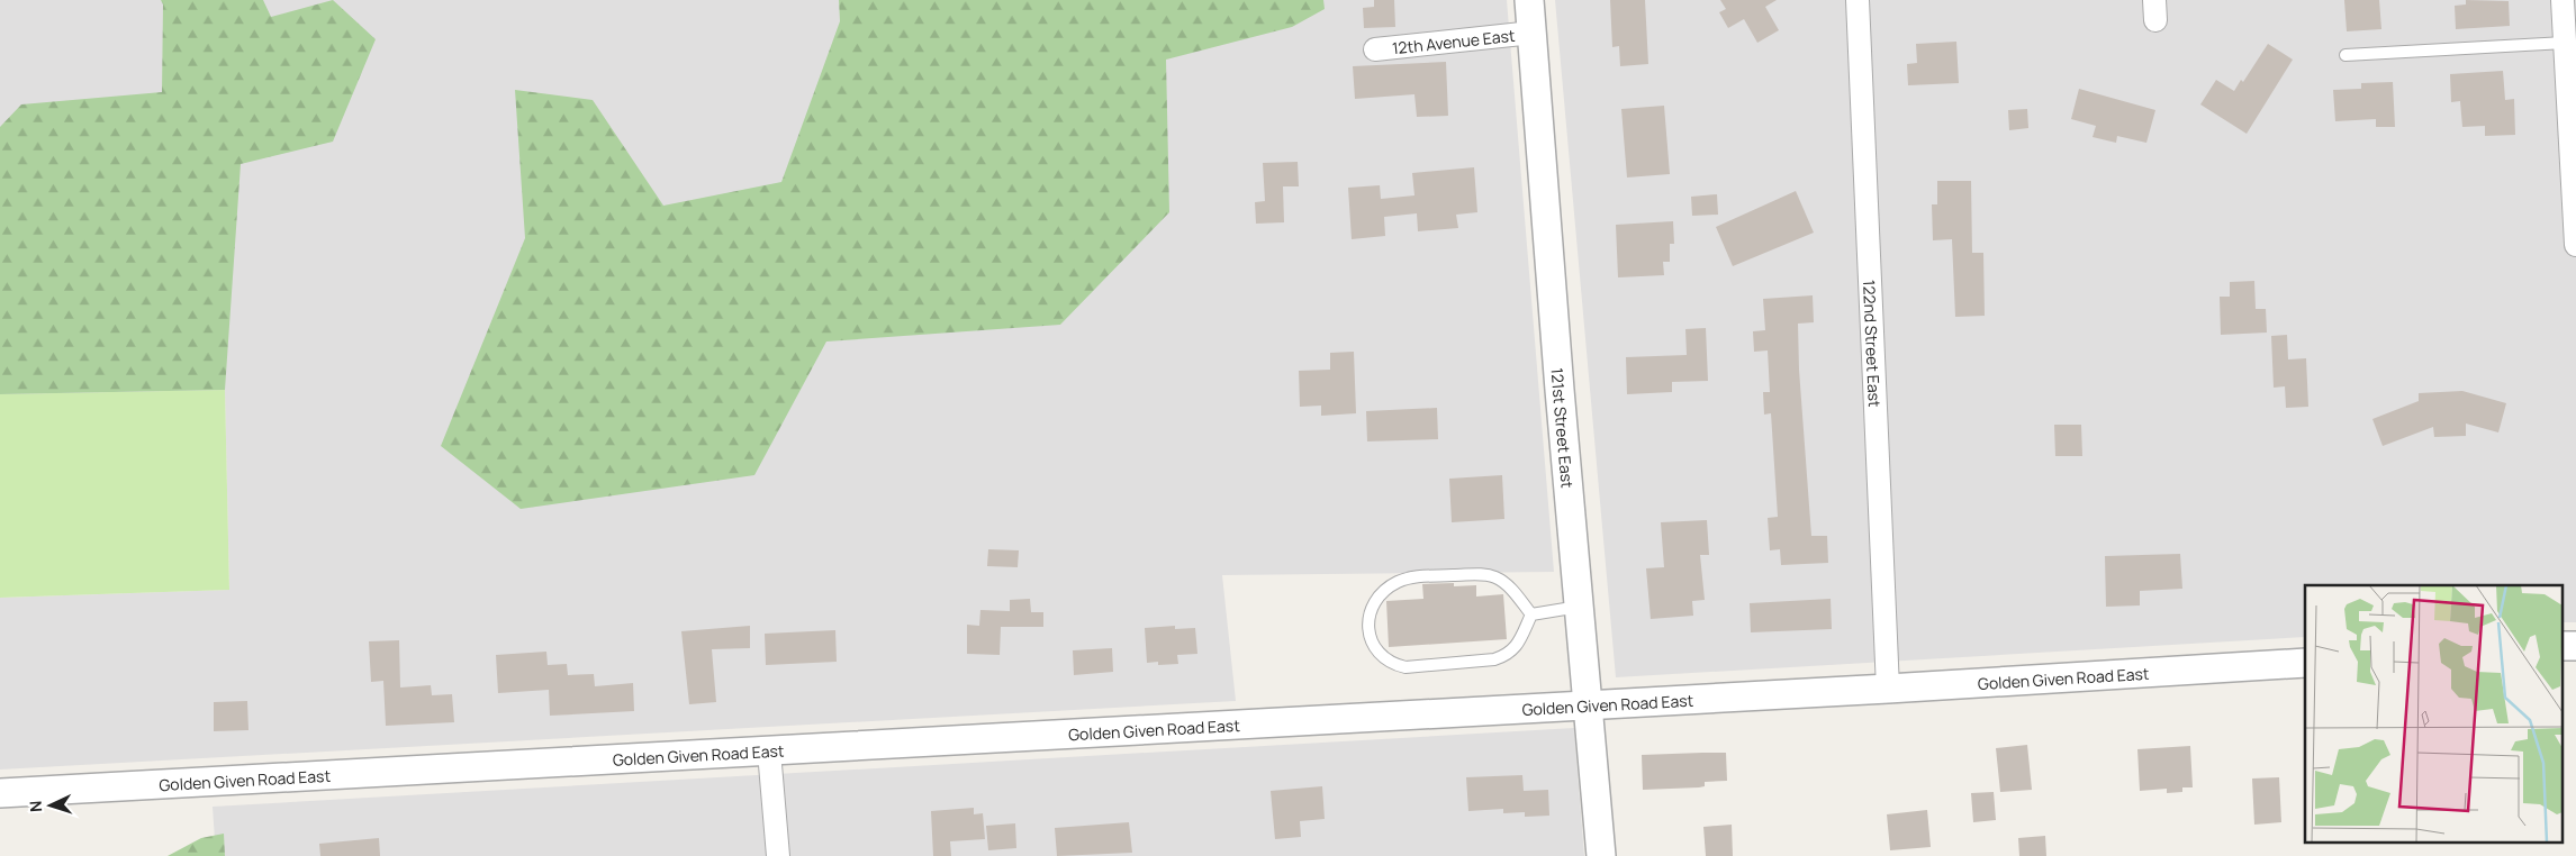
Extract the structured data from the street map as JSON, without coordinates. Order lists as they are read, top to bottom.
{
  "streets": {
    "street": [
      "12th Avenue East",
      "122nd Street East",
      "121st Street East",
      "Golden Given Road East"
    ]
  },
  "crossings": [
    ["12th Avenue East", "121st Street East"],
    ["122nd Street East", "Golden Given Road East"],
    ["121st Street East", "Golden Given Road East"]
  ],
  "north": "left"
}
